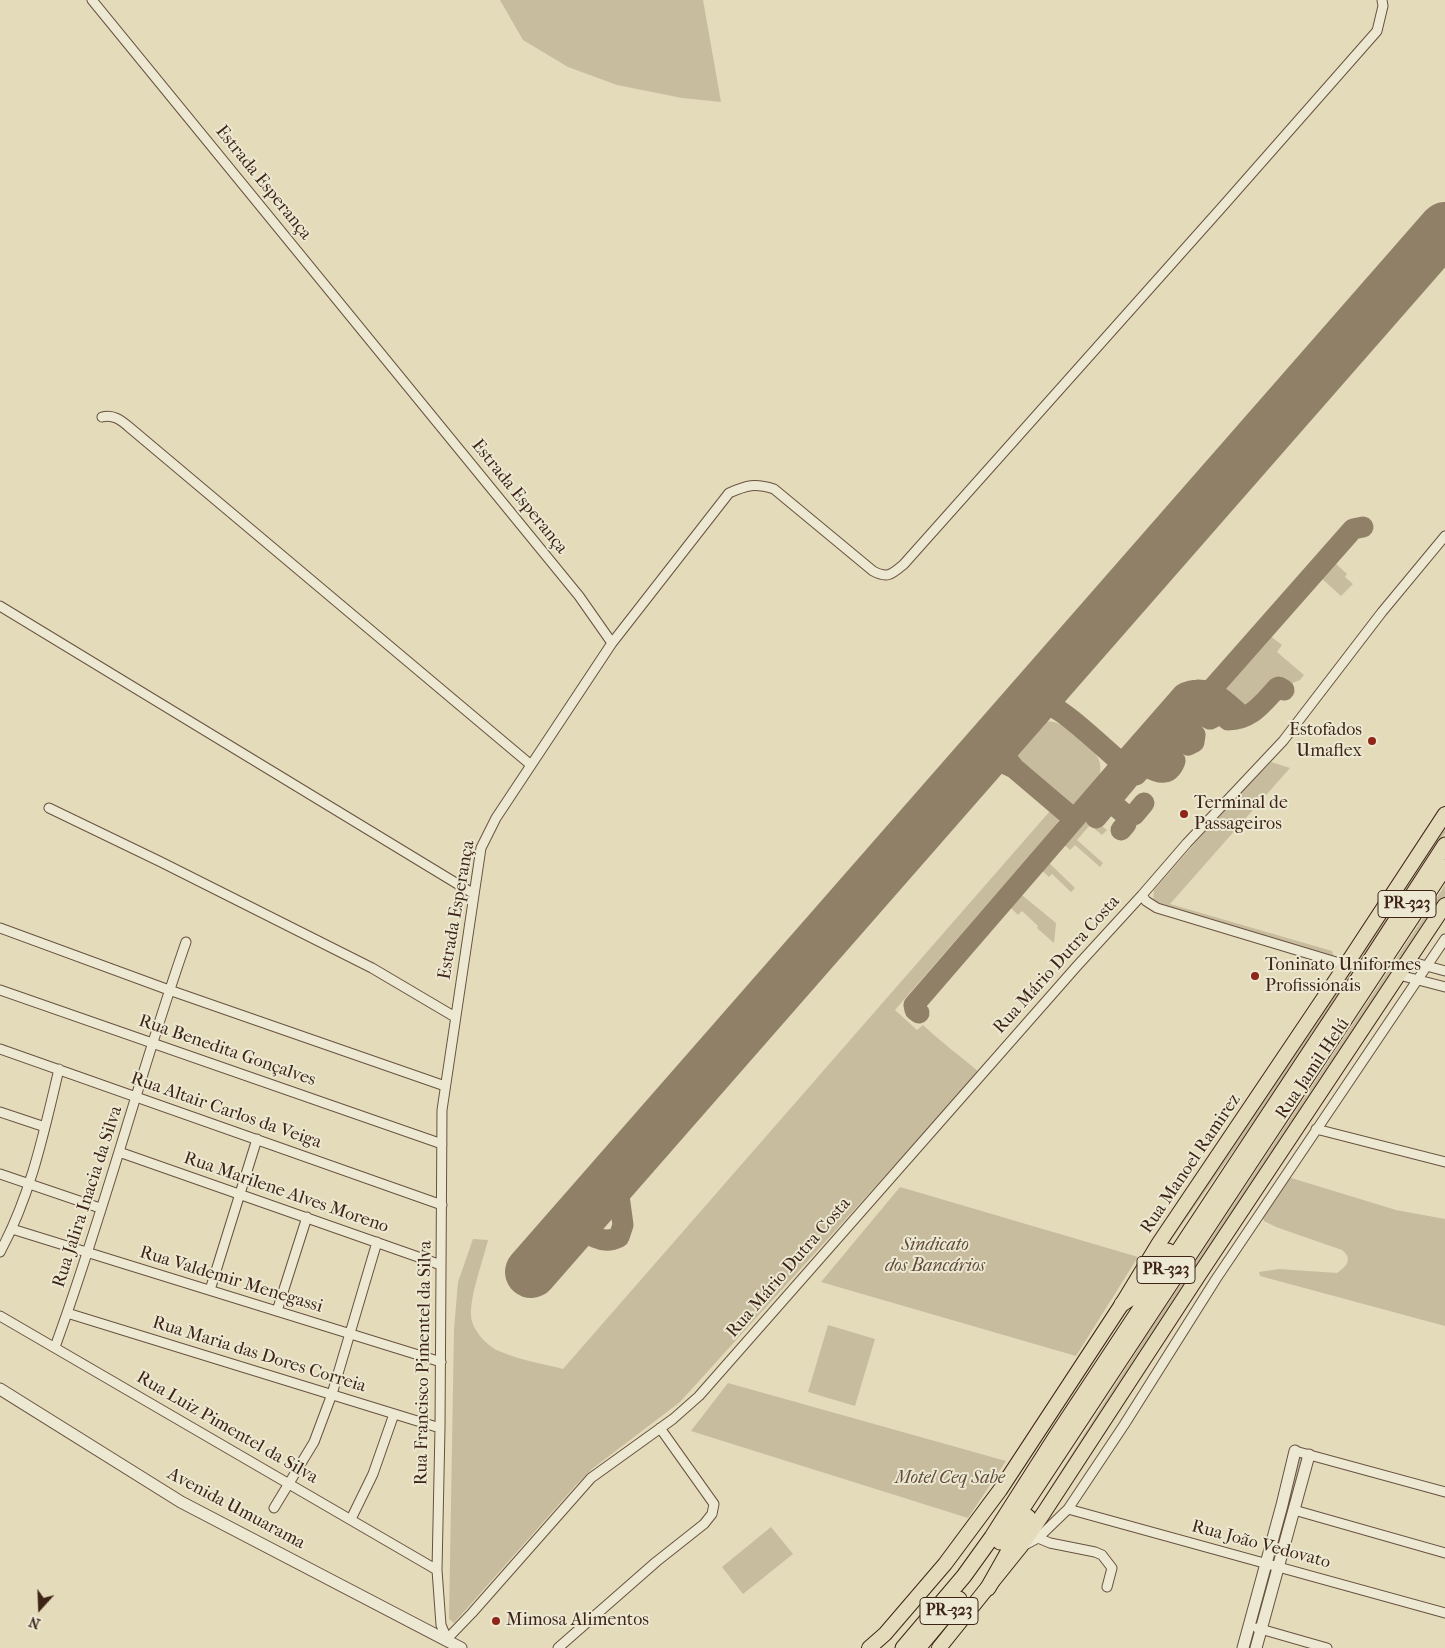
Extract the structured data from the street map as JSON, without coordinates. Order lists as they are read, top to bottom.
{
  "streets": {
    "highway": ["PR-323"],
    "main road": ["Rua Jamil Helú", "Rua Manoel Ramirez"],
    "street": [
      "Estrada Esperança",
      "Rua Mário Dutra Costa",
      "Rua Benedita Gonçalves",
      "Rua Altair Carlos da Veiga",
      "Rua Marilene Alves Moreno",
      "Rua Jalira Inacia da Silva",
      "Rua Valdemir Menegassi",
      "Rua Maria das Dores Correia",
      "Rua Francisco Pimentel da Silva",
      "Rua Luiz Pimentel da Silva",
      "Avenida Umuarama",
      "Rua João Vedovato"
    ]
  },
  "crossings": [
    ["Estrada Esperança", "Rua Francisco Pimentel da Silva"],
    ["Rua Mário Dutra Costa", "Rua Francisco Pimentel da Silva"],
    ["Rua Mário Dutra Costa", "Avenida Umuarama"],
    ["Rua Benedita Gonçalves", "Rua Jalira Inacia da Silva"],
    ["Rua Benedita Gonçalves", "Rua Francisco Pimentel da Silva"],
    ["Rua Altair Carlos da Veiga", "Rua Jalira Inacia da Silva"],
    ["Rua Altair Carlos da Veiga", "Rua Francisco Pimentel da Silva"],
    ["Rua Marilene Alves Moreno", "Rua Jalira Inacia da Silva"],
    ["Rua Marilene Alves Moreno", "Rua Francisco Pimentel da Silva"],
    ["Rua Jalira Inacia da Silva", "Rua Valdemir Menegassi"],
    ["Rua Jalira Inacia da Silva", "Rua Maria das Dores Correia"],
    ["Rua Jalira Inacia da Silva", "Rua Luiz Pimentel da Silva"],
    ["Rua Valdemir Menegassi", "Rua Francisco Pimentel da Silva"],
    ["Rua Maria das Dores Correia", "Rua Francisco Pimentel da Silva"],
    ["Rua Francisco Pimentel da Silva", "Rua Luiz Pimentel da Silva"],
    ["Rua Francisco Pimentel da Silva", "Avenida Umuarama"]
  ],
  "parks": ["Sindicato dos Bancários", "Motel Ceq Sabe"],
  "places": [
    "Estofados Umaflex",
    "Terminal de Passageiros",
    "Toninato Uniformes Profissionais",
    "Mimosa Alimentos"
  ],
  "north": "bottom"
}
